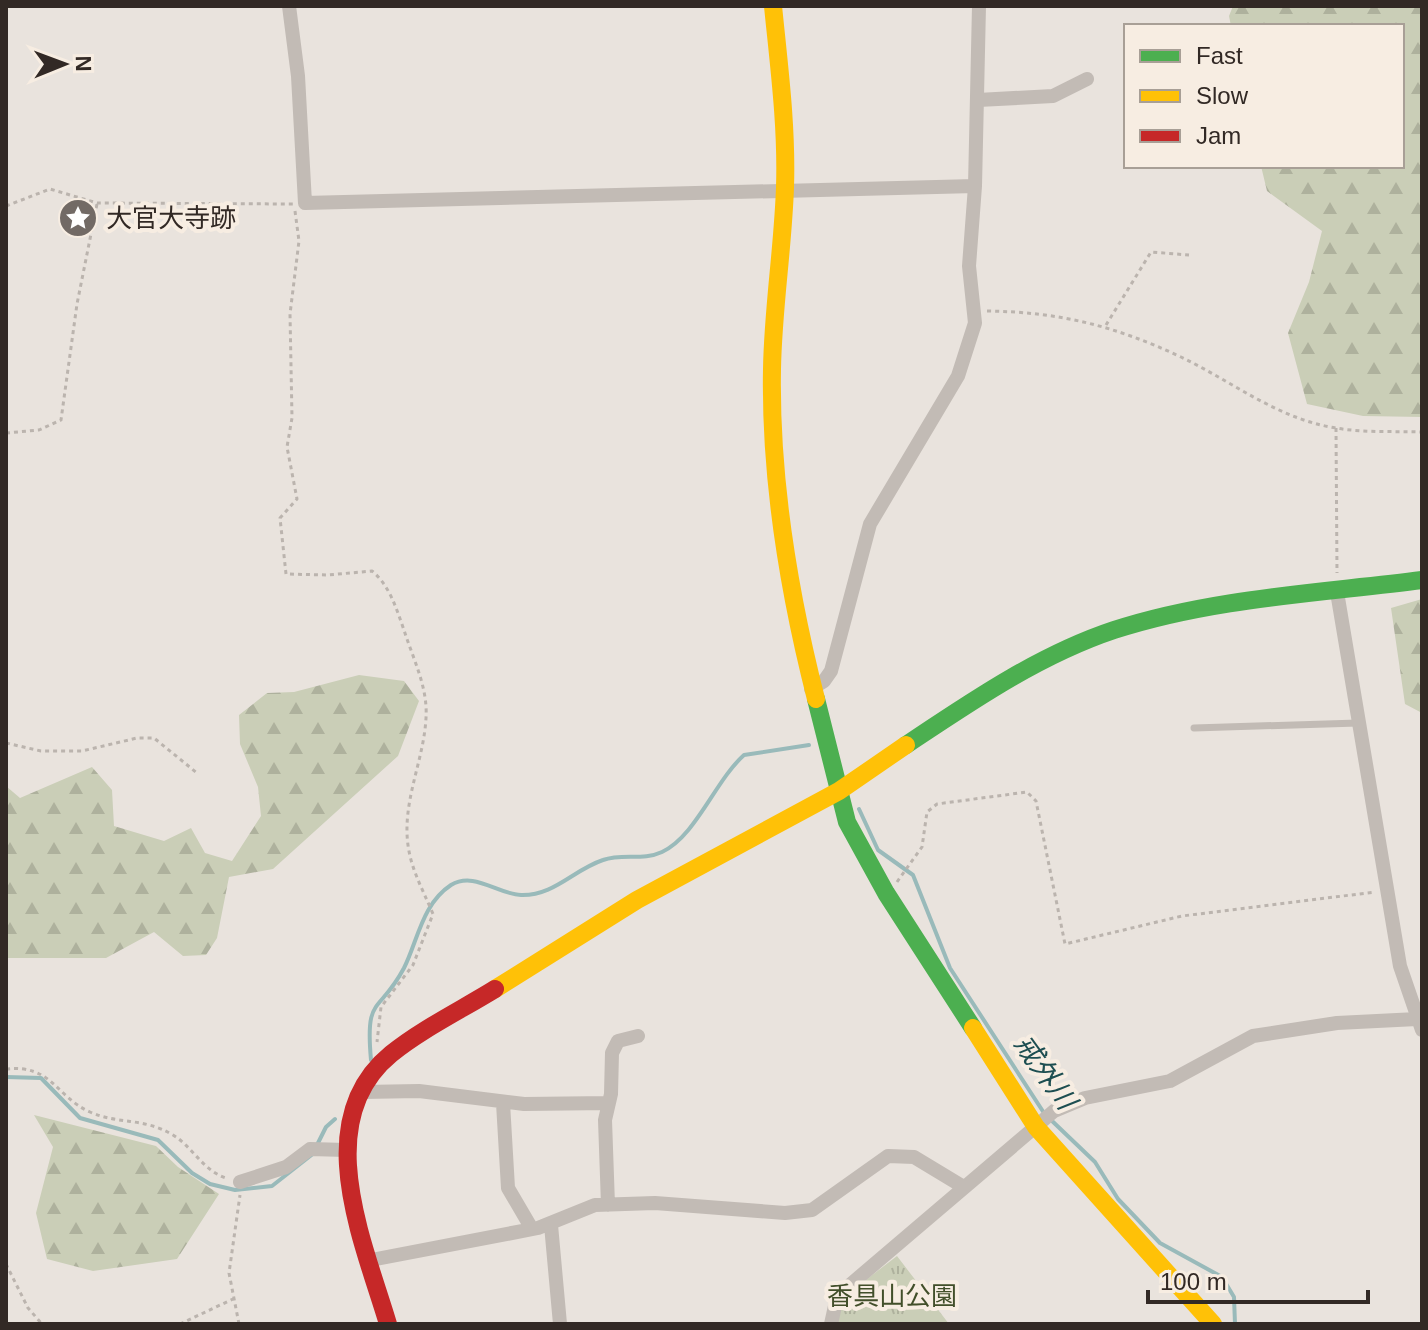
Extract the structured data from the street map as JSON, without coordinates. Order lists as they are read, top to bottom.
{
  "water": ["戒外川"],
  "parks": ["香具山公園"],
  "places": {
    "place": ["大官大寺跡"]
  },
  "legend": ["Fast", "Slow", "Jam"],
  "scale_bar": "100 m",
  "north": "right"
}
